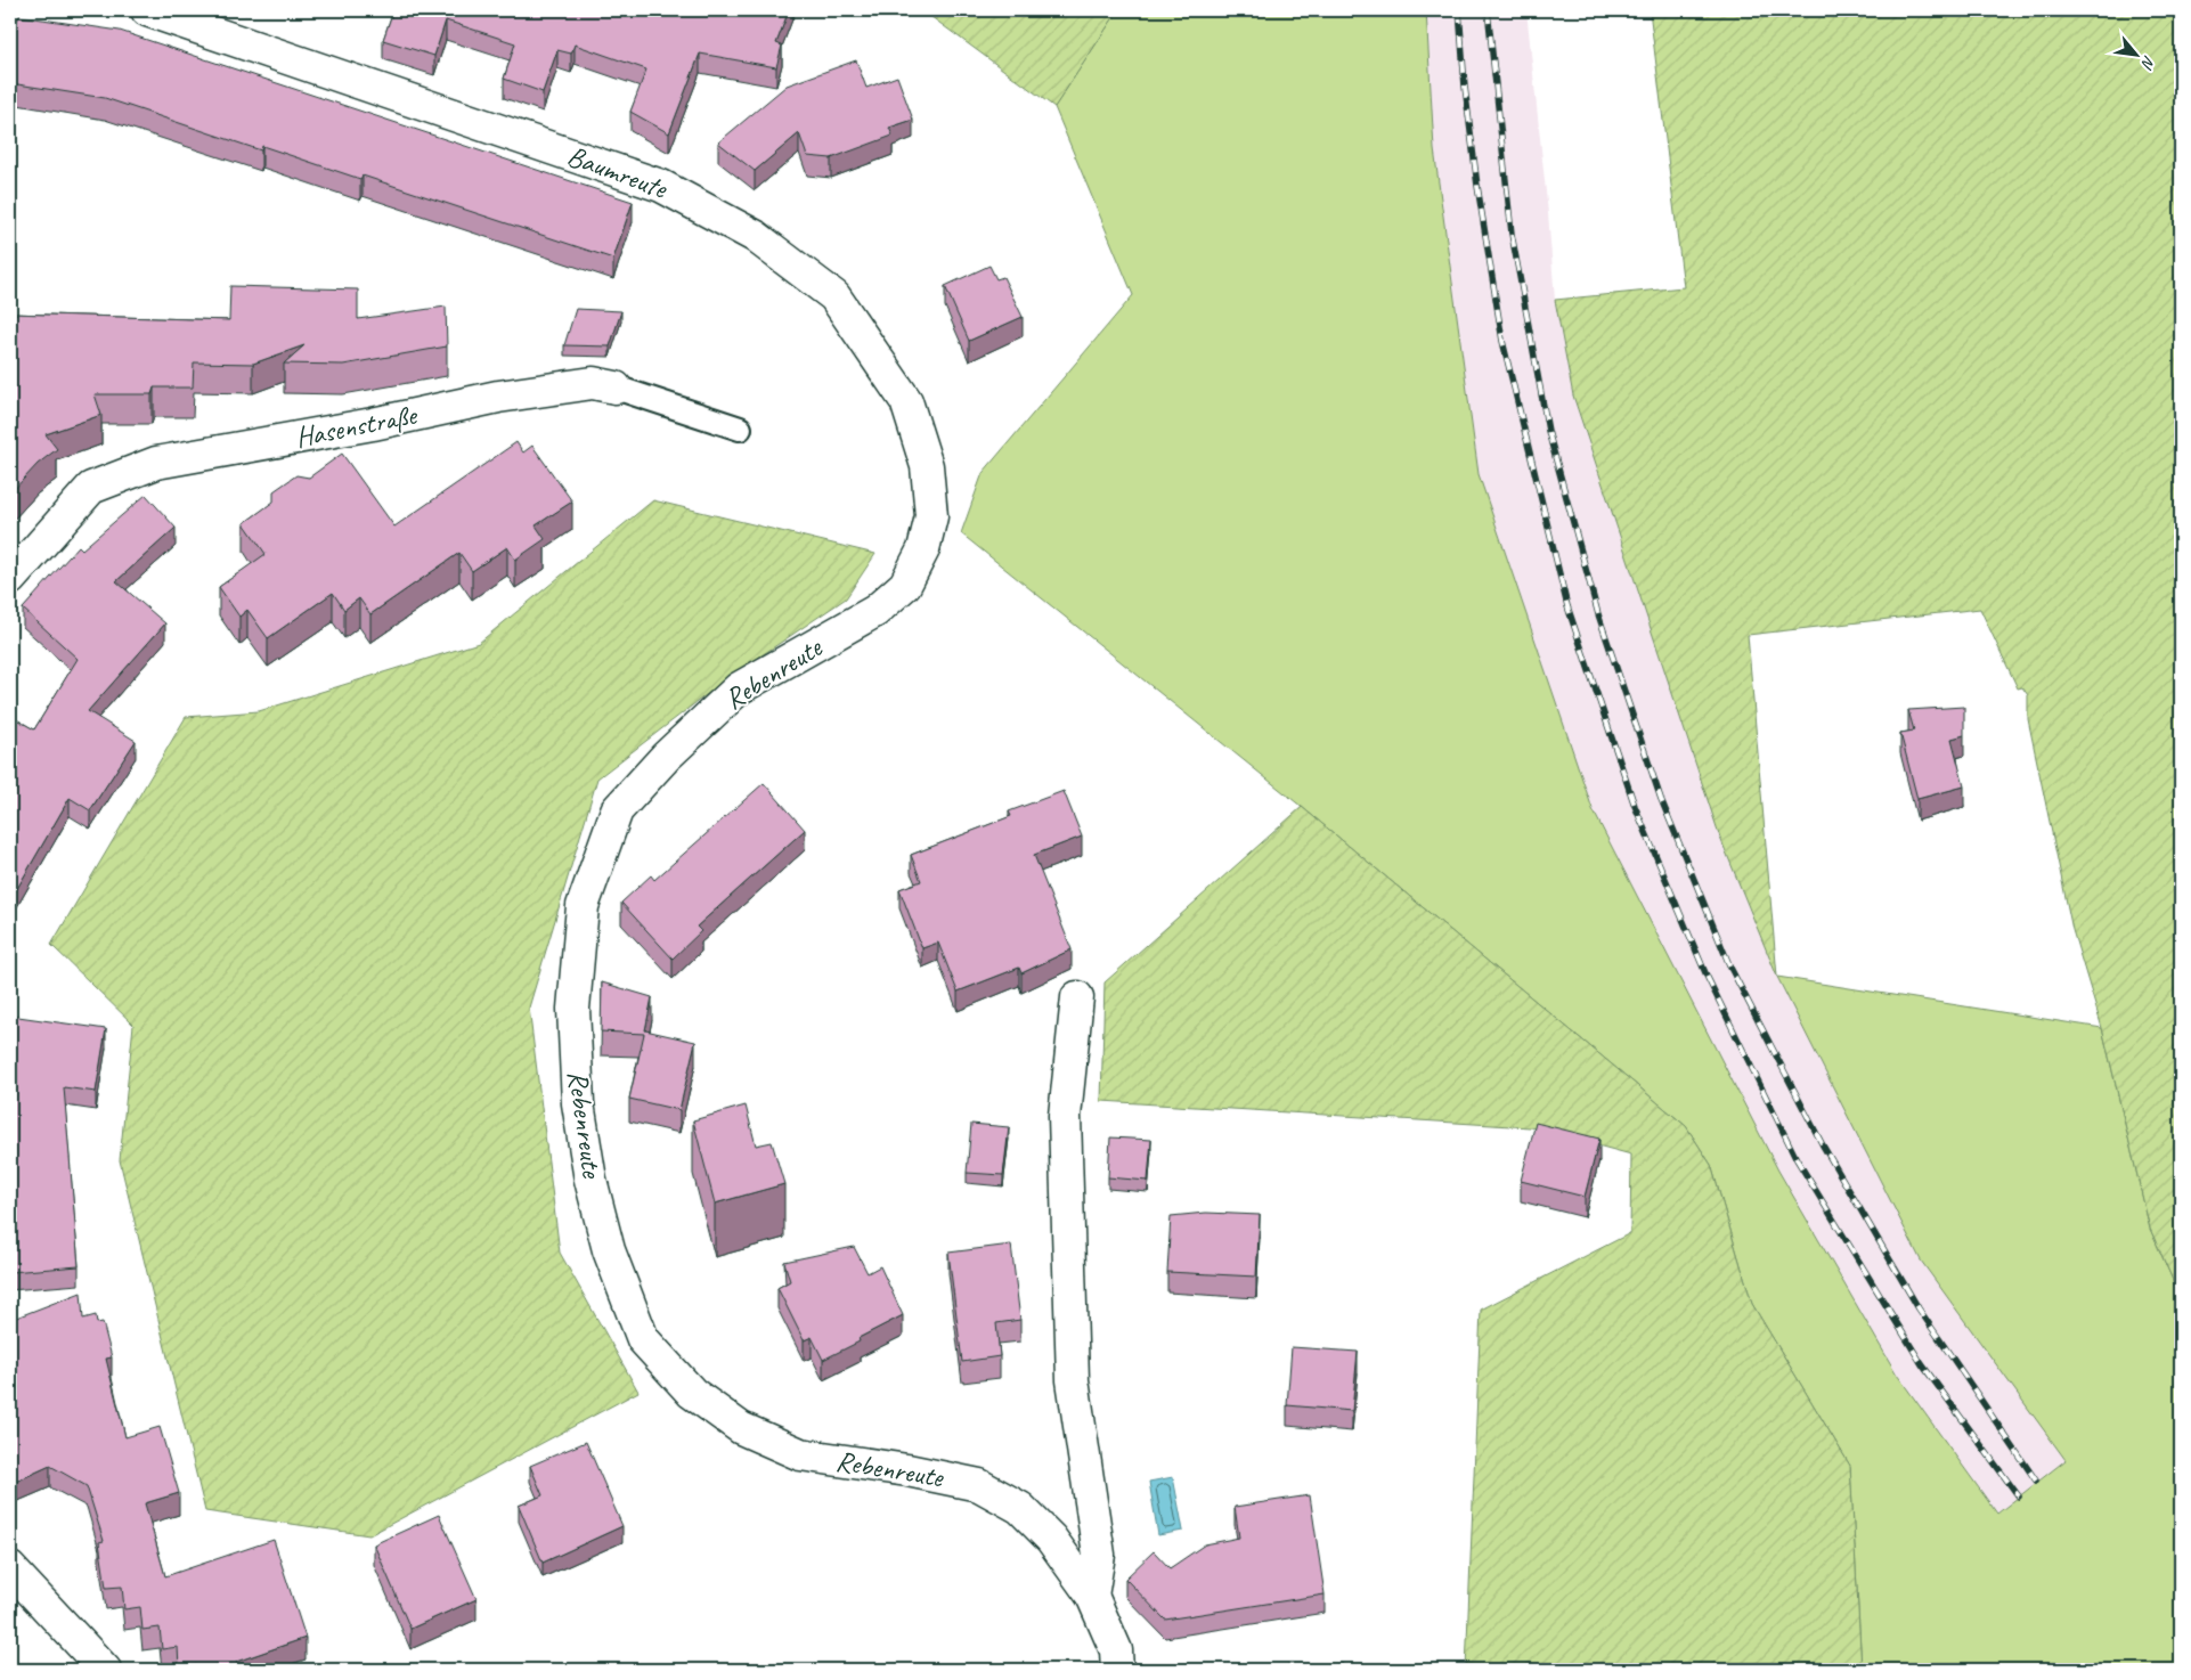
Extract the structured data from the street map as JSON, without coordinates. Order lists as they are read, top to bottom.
{
  "streets": {
    "street": ["Baumreute", "Hasenstraße", "Rebenreute"]
  },
  "crossings": [
    ["Baumreute", "Rebenreute"]
  ],
  "north": "bottom right"
}
